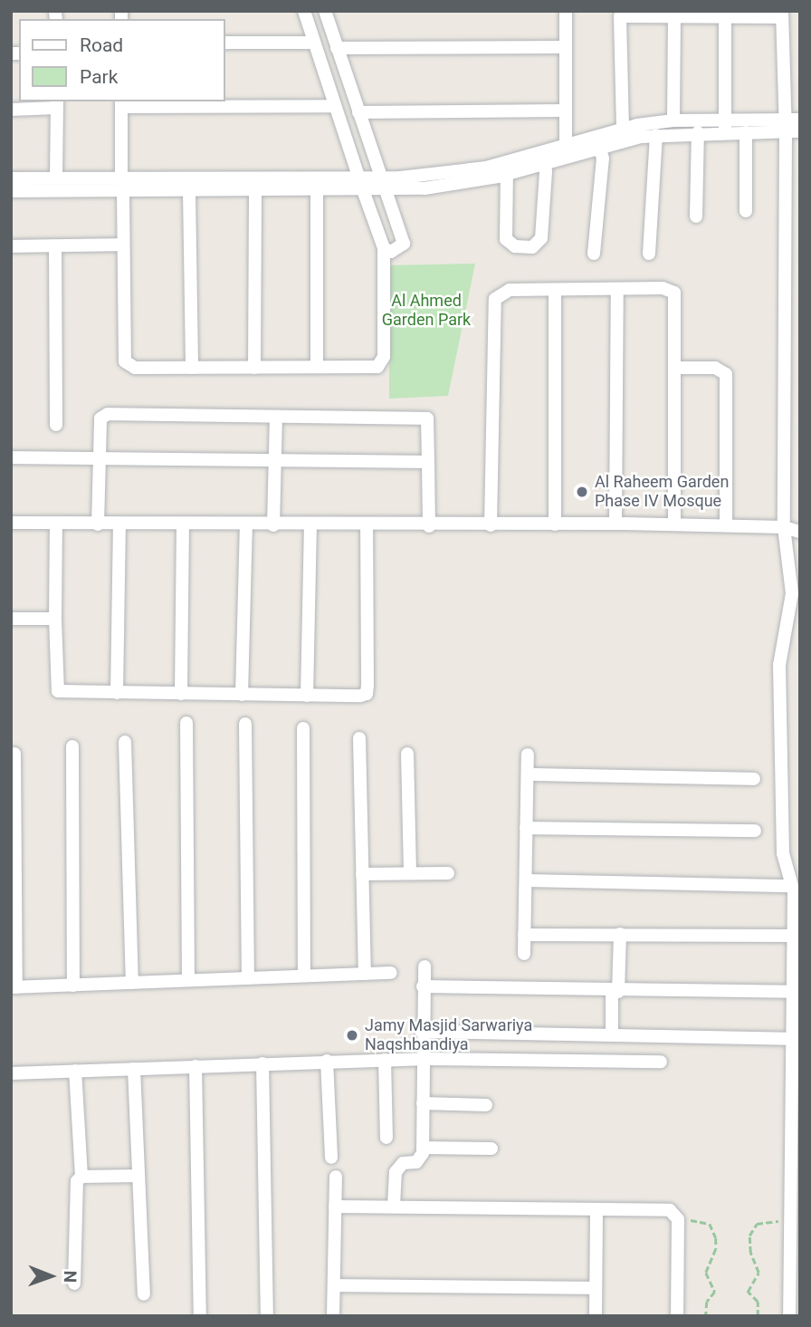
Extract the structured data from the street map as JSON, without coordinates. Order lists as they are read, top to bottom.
{
  "parks": ["Al Ahmed Garden Park"],
  "places": ["Al Raheem Garden Phase IV Mosque", "Jamy Masjid Sarwariya Naqshbandiya"],
  "legend": ["Road", "Park"],
  "north": "right"
}
